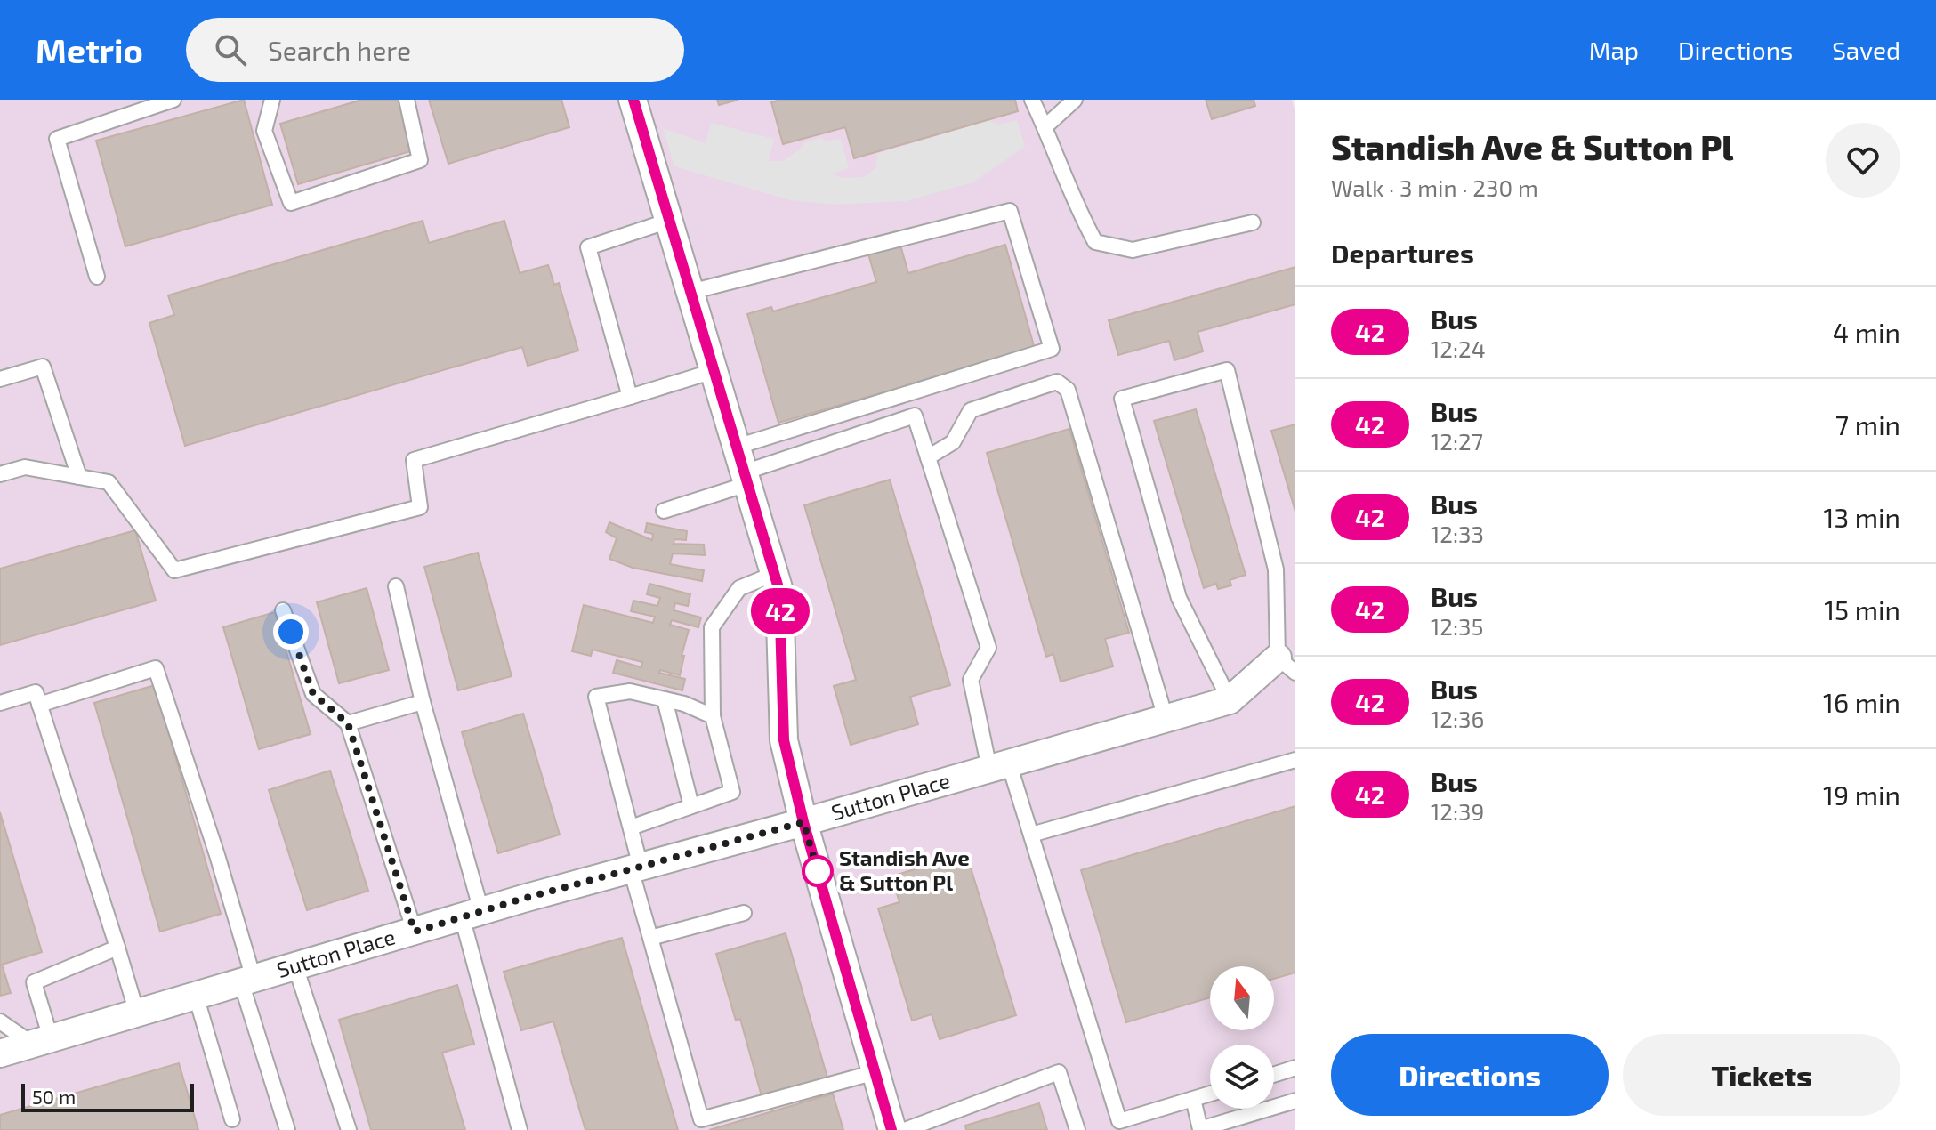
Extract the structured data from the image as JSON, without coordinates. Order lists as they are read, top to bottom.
{
  "streets": {
    "street": ["Sutton Place"]
  },
  "places": ["Standish Ave & Sutton Pl"],
  "lines": ["bus line 42"],
  "scale_bar": "50 m",
  "north": "top",
  "page": {
    "header": "Metrio",
    "search": "Search here",
    "nav": ["Map", "Directions", "Saved"],
    "on_map": "42",
    "heading": [
      ["Standish Ave & Sutton Pl", "Walk · 3 min · 230 m"],
      "Departures"
    ],
    "list": [
      {
        "mark": "42",
        "name": "Bus",
        "note": "12:24",
        "value": "4 min"
      },
      {
        "mark": "42",
        "name": "Bus",
        "note": "12:27",
        "value": "7 min"
      },
      {
        "mark": "42",
        "name": "Bus",
        "note": "12:33",
        "value": "13 min"
      },
      {
        "mark": "42",
        "name": "Bus",
        "note": "12:35",
        "value": "15 min"
      },
      {
        "mark": "42",
        "name": "Bus",
        "note": "12:36",
        "value": "16 min"
      },
      {
        "mark": "42",
        "name": "Bus",
        "note": "12:39",
        "value": "19 min"
      }
    ],
    "buttons": ["Directions", "Tickets"],
    "scale": "50 m"
  }
}
